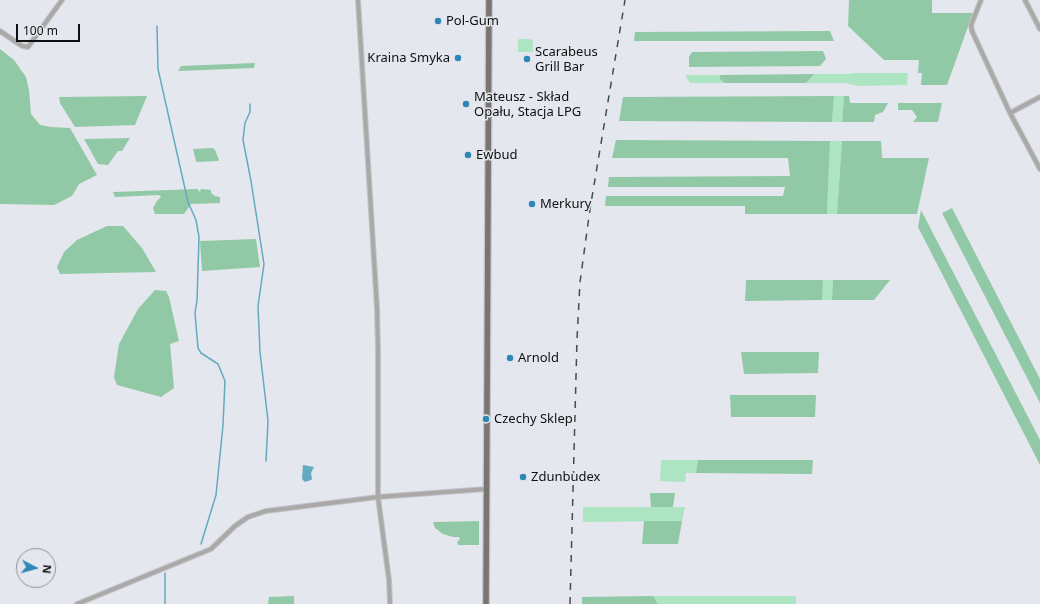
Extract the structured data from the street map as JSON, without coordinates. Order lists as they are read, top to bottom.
{
  "places": [
    "Pol-Gum",
    "Kraina Smyka",
    "Scarabeus Grill Bar",
    "Mateusz - Skład Opału, Stacja LPG",
    "Ewbud",
    "Merkury",
    "Arnold",
    "Czechy Sklep",
    "Zdunbudex"
  ],
  "scale_bar": "100 m",
  "north": "right"
}
